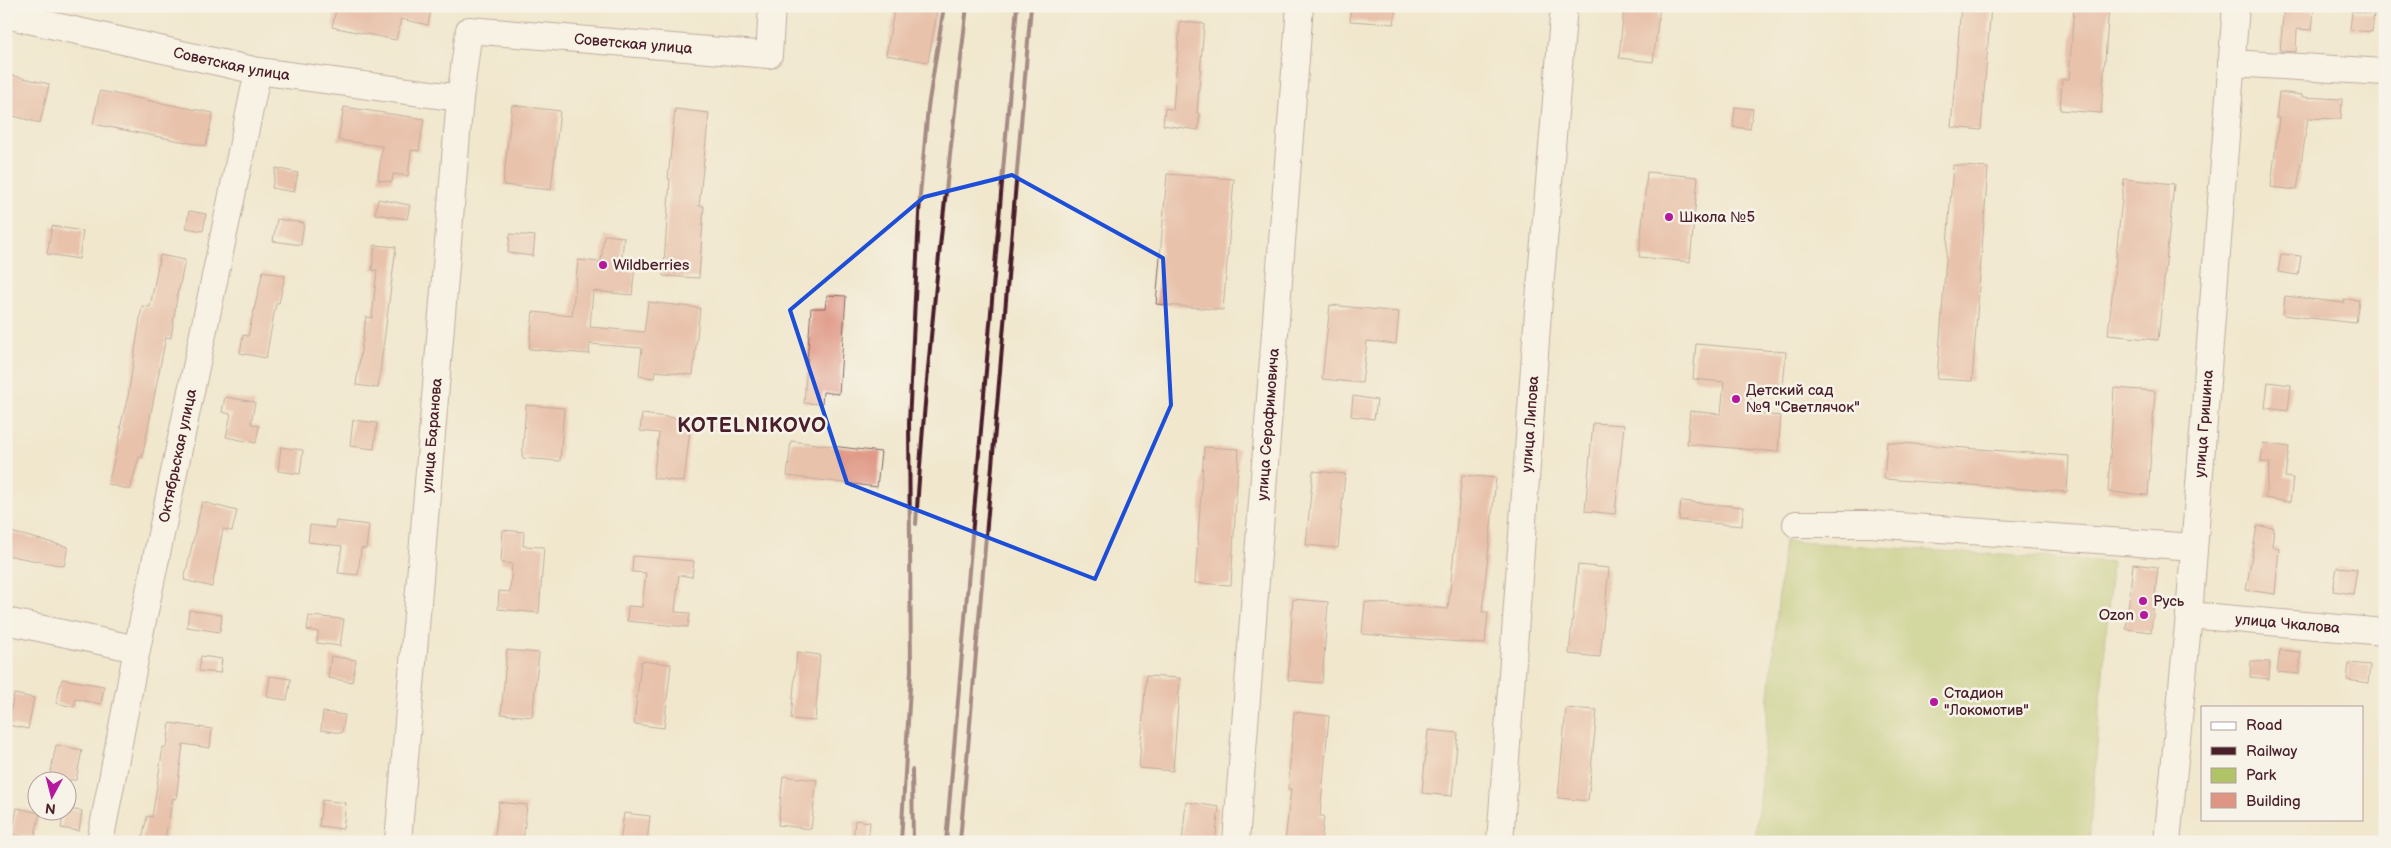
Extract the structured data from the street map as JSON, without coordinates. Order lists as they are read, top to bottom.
{
  "streets": {
    "street": [
      "Советская улица",
      "улица Серафимовича",
      "улица Липова",
      "улица Гришина",
      "улица Баранова",
      "Октябрьская улица",
      "улица Чкалова"
    ]
  },
  "crossings": [
    ["Советская улица", "улица Баранова"],
    ["Советская улица", "Октябрьская улица"],
    ["улица Гришина", "улица Чкалова"]
  ],
  "districts": ["KOTELNIKOVO"],
  "places": [
    "Школа №5",
    "Wildberries",
    "Детский сад №9 \"Светлячок\"",
    "Русь",
    "Ozon",
    "Стадион \"Локомотив\""
  ],
  "legend": [
    "Road",
    "Railway",
    "Park",
    "Building"
  ],
  "north": "bottom"
}
